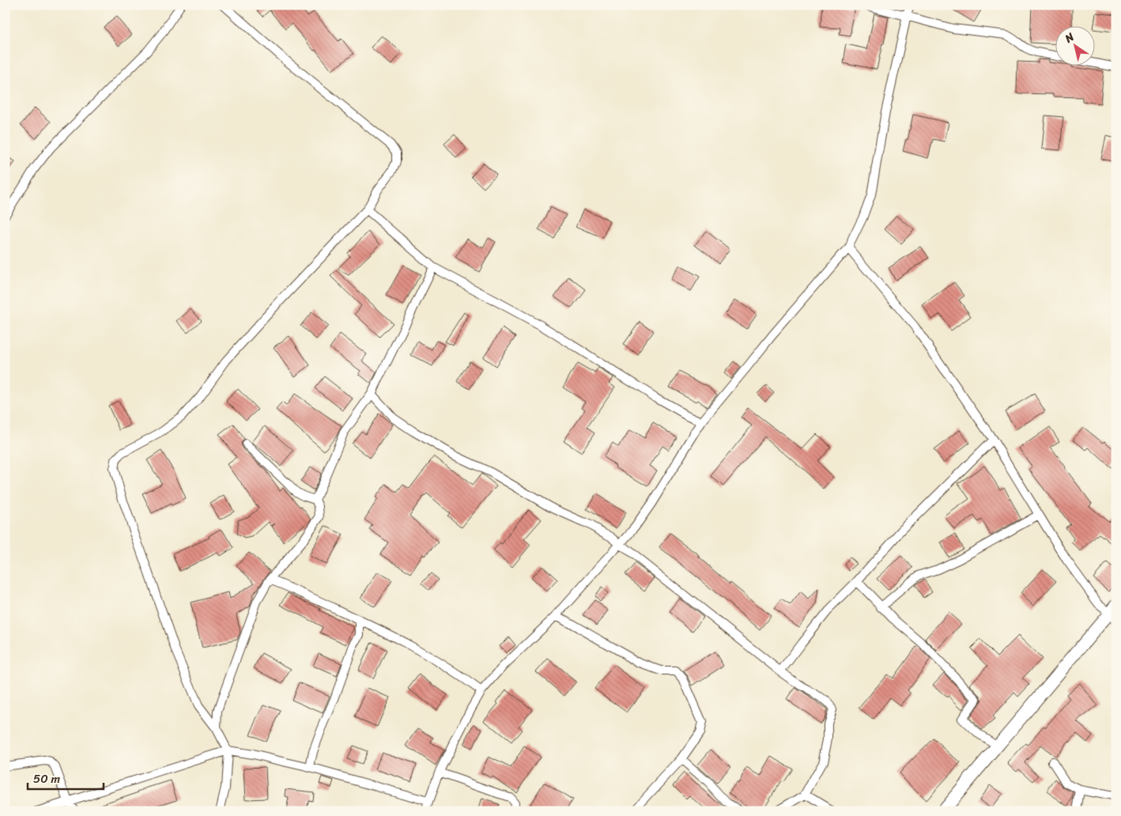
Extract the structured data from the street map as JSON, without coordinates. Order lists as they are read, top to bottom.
{
  "scale_bar": "50 m",
  "north": "top left"
}
